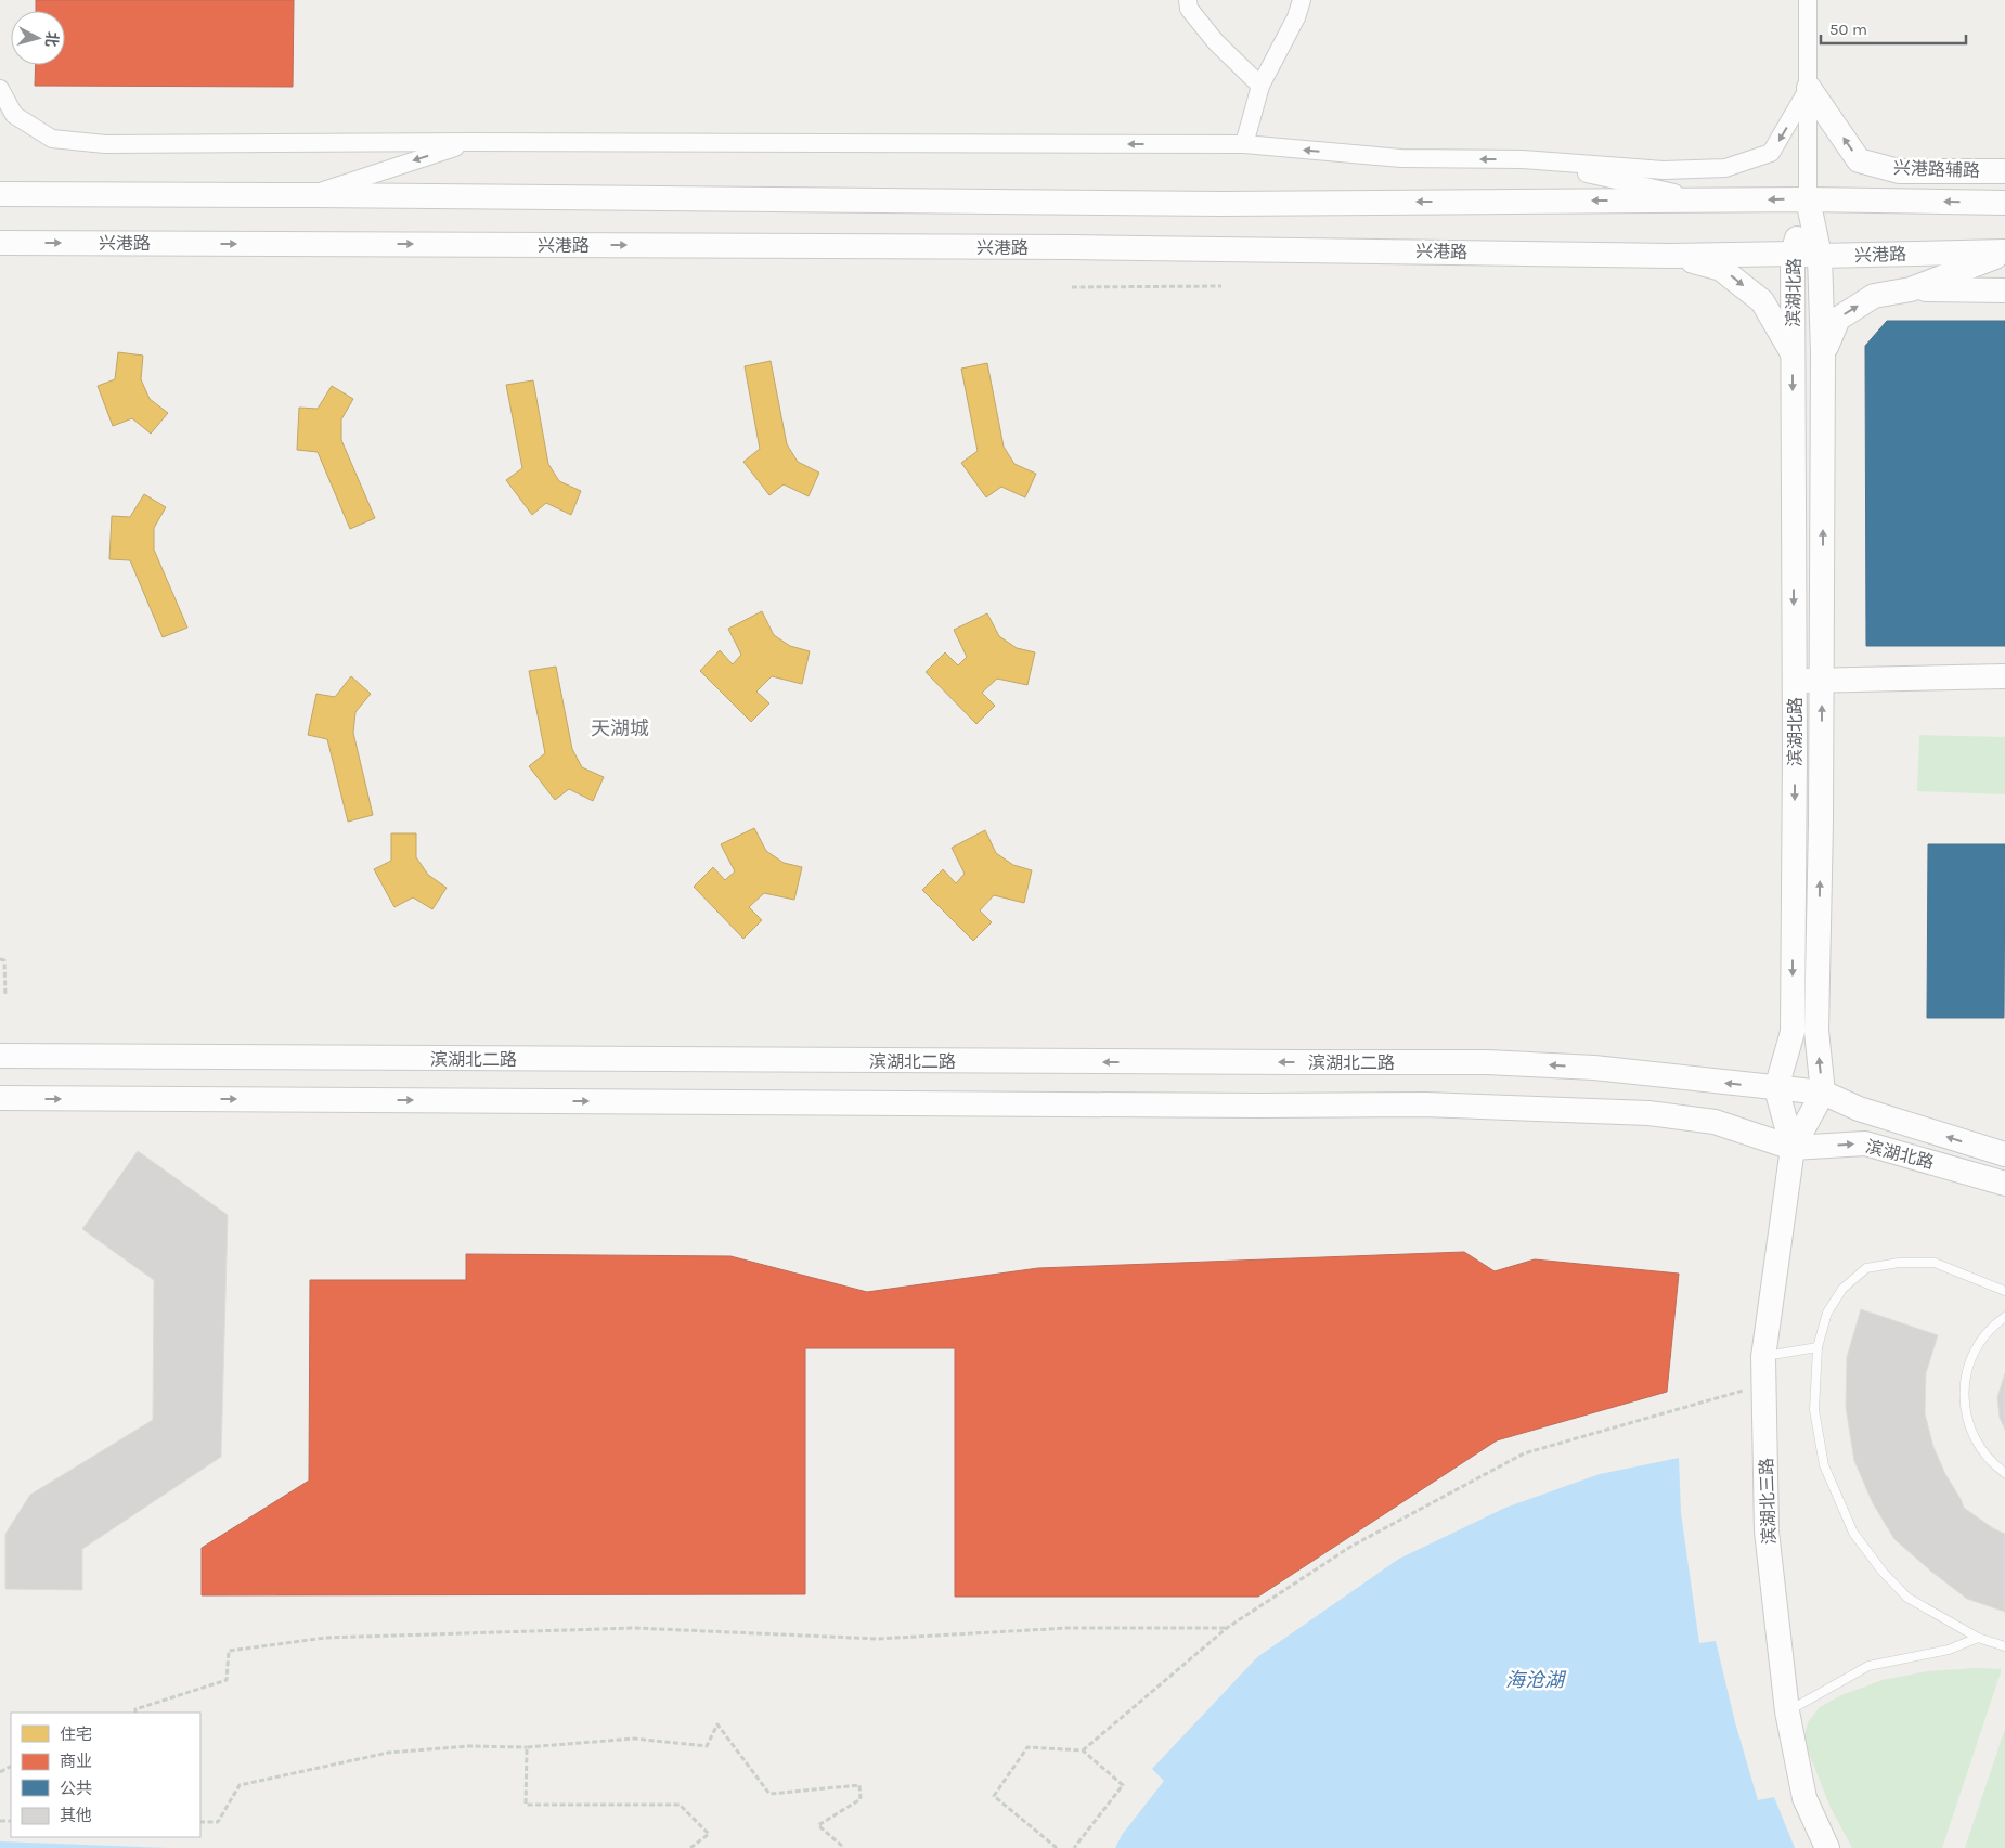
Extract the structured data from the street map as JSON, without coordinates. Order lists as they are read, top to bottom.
{
  "streets": {
    "street": [
      "兴港路辅路",
      "兴港路",
      "滨湖北路",
      "滨湖北二路",
      "滨湖北三路"
    ]
  },
  "crossings": [
    ["兴港路", "滨湖北路"],
    ["滨湖北路", "滨湖北二路"],
    ["滨湖北路", "滨湖北三路"]
  ],
  "districts": ["天湖城"],
  "water": ["海沧湖"],
  "legend": [
    "住宅",
    "商业",
    "公共",
    "其他"
  ],
  "scale_bar": "50 m",
  "north": "right"
}
